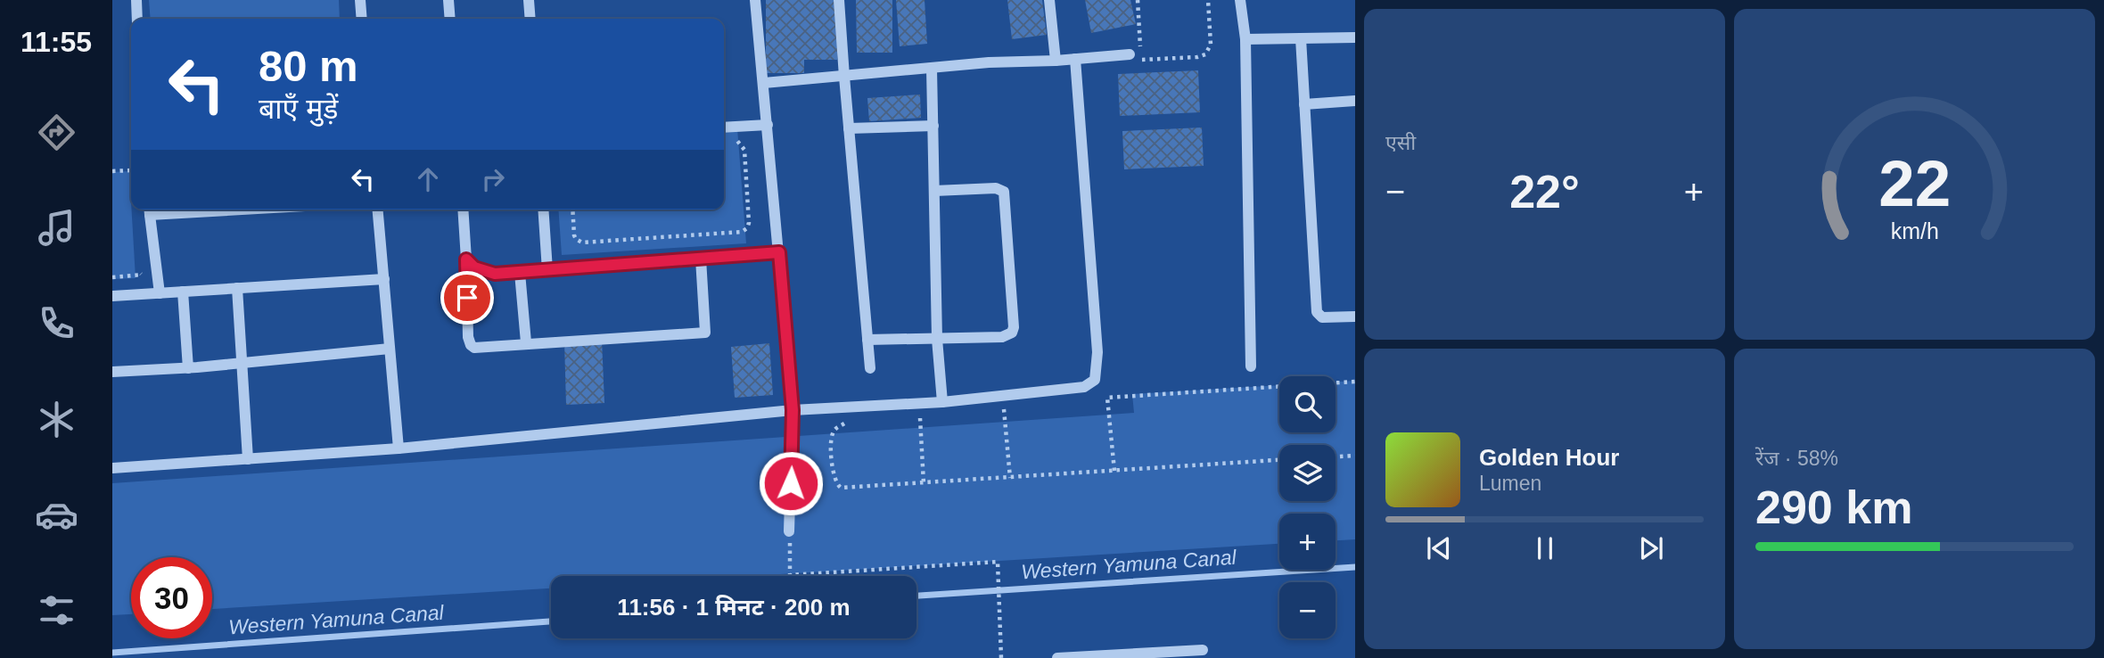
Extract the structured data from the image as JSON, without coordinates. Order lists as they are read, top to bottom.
{
  "water": ["Western Yamuna Canal"],
  "page": {
    "tabs": "11:55",
    "tile": [
      "एसी",
      ["रेंज · 58%", "290 km"]
    ],
    "turn": ["80 m", "बाएँ मुड़ें"],
    "heat": ["−", "22°", "+"],
    "map_buttons": ["+", "−"],
    "song": ["Golden Hour", "Lumen"],
    "limit": "30",
    "trip": "11:56 · 1 मिनट · 200 m",
    "gauge": ["22", "km/h"]
  }
}
